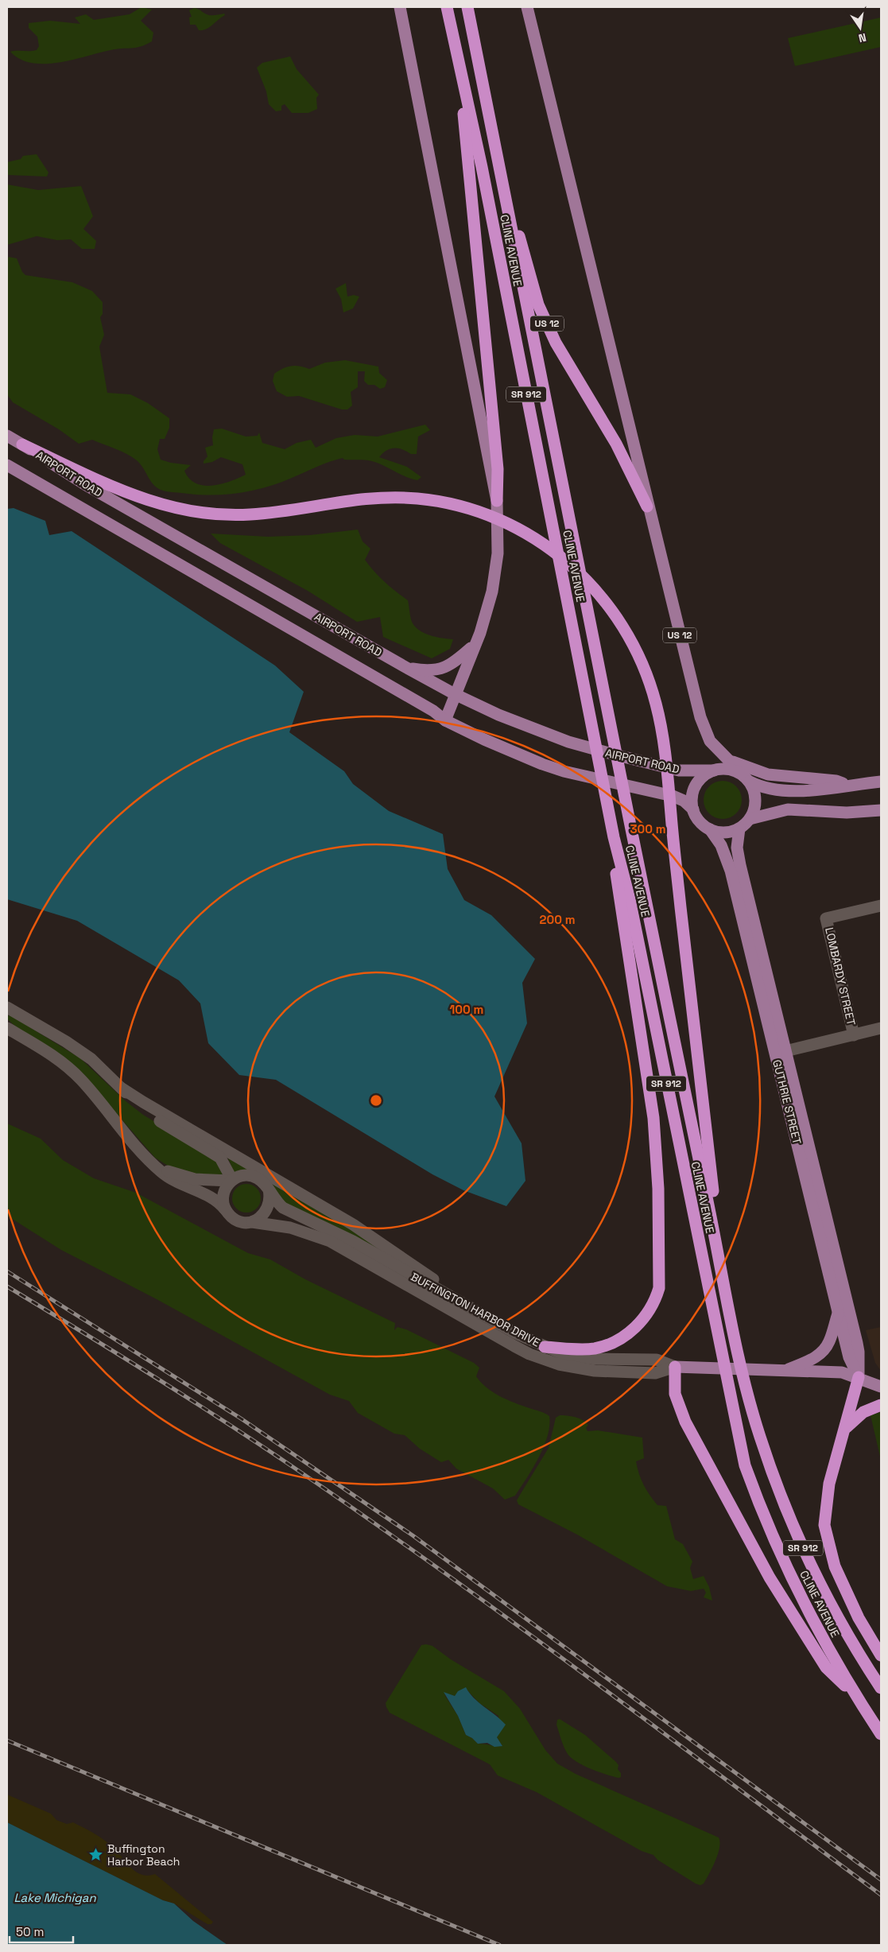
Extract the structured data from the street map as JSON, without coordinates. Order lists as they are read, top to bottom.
{
  "streets": {
    "highway": ["CLINE AVENUE", "US 12", "SR 912"],
    "main road": ["AIRPORT ROAD", "GUTHRIE STREET"],
    "street": ["LOMBARDY STREET", "BUFFINGTON HARBOR DRIVE"]
  },
  "crossings": [
    ["CLINE AVENUE", "US 12"],
    ["US 12", "AIRPORT ROAD"],
    ["US 12", "GUTHRIE STREET"],
    ["AIRPORT ROAD", "GUTHRIE STREET"]
  ],
  "water": ["Lake Michigan"],
  "places": {
    "place": ["Buffington Harbor Beach"]
  },
  "scale_bar": "50 m",
  "north": "bottom",
  "rings": ["300 m", "200 m", "100 m"]
}
